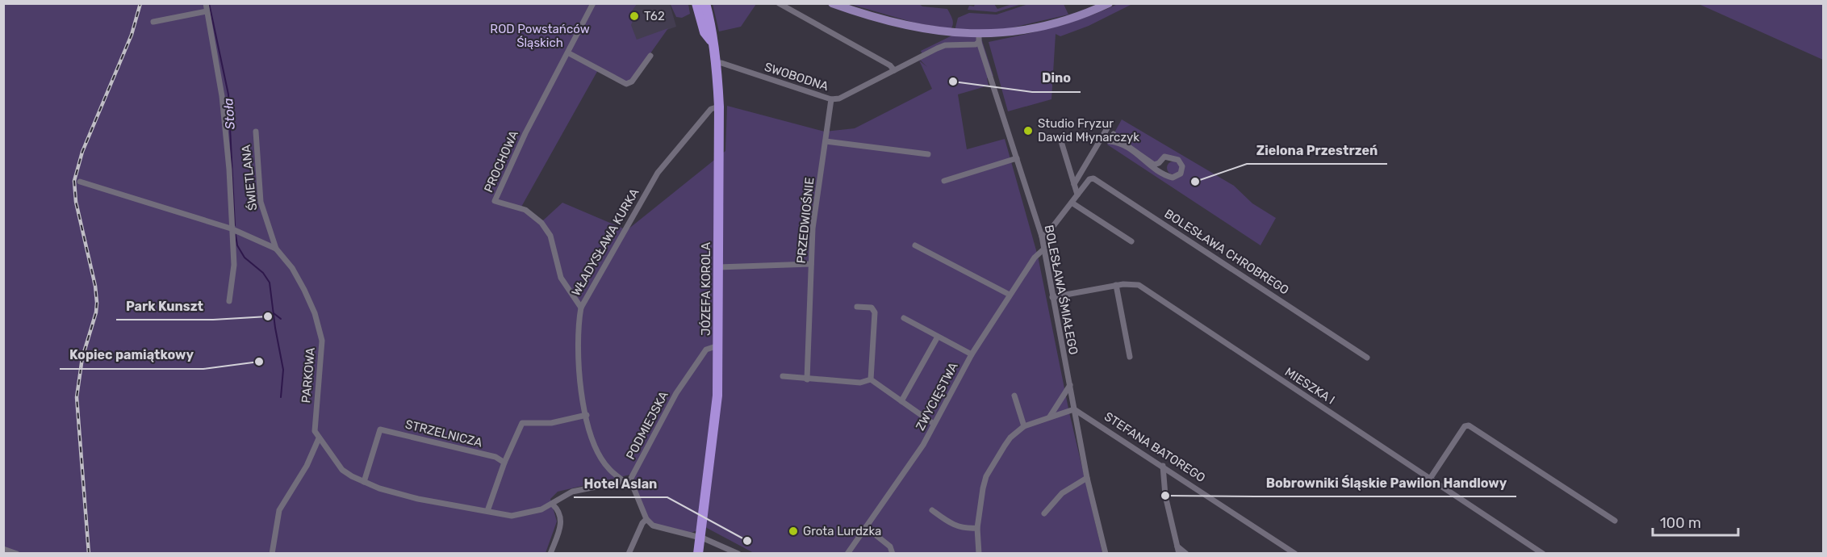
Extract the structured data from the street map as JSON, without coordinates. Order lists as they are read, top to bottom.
{
  "streets": {
    "highway": ["JÓZEFA KOROLA"],
    "street": [
      "SWOBODNA",
      "PROCHOWA",
      "ŚWIETLANA",
      "PRZEDWIOŚNIE",
      "WŁADYSŁAWA KURKA",
      "BOLESŁAWA CHROBREGO",
      "BOLESŁAWA ŚMIAŁEGO",
      "PARKOWA",
      "MIESZKA I",
      "ZWYCIĘSTWA",
      "PODMIEJSKA",
      "STRZELNICZA",
      "STEFANA BATOREGO"
    ]
  },
  "crossings": [
    ["SWOBODNA", "PRZEDWIOŚNIE"],
    ["SWOBODNA", "JÓZEFA KOROLA"],
    ["SWOBODNA", "BOLESŁAWA ŚMIAŁEGO"],
    ["PROCHOWA", "WŁADYSŁAWA KURKA"],
    ["ŚWIETLANA", "PARKOWA"],
    ["WŁADYSŁAWA KURKA", "JÓZEFA KOROLA"],
    ["WŁADYSŁAWA KURKA", "PODMIEJSKA"],
    ["BOLESŁAWA CHROBREGO", "BOLESŁAWA ŚMIAŁEGO"],
    ["JÓZEFA KOROLA", "PODMIEJSKA"],
    ["BOLESŁAWA ŚMIAŁEGO", "MIESZKA I"],
    ["BOLESŁAWA ŚMIAŁEGO", "ZWYCIĘSTWA"],
    ["BOLESŁAWA ŚMIAŁEGO", "STEFANA BATOREGO"]
  ],
  "water": ["Stoła"],
  "parks": ["ROD Powstańców Śląskich"],
  "places": [
    "T62",
    "Dino",
    "Studio Fryzur Dawid Młynarczyk",
    "Zielona Przestrzeń",
    "Park Kunszt",
    "Kopiec pamiątkowy",
    "Bobrowniki Śląskie Pawilon Handlowy",
    "Grota Lurdzka",
    "Hotel Aslan"
  ],
  "scale_bar": "100 m"
}
